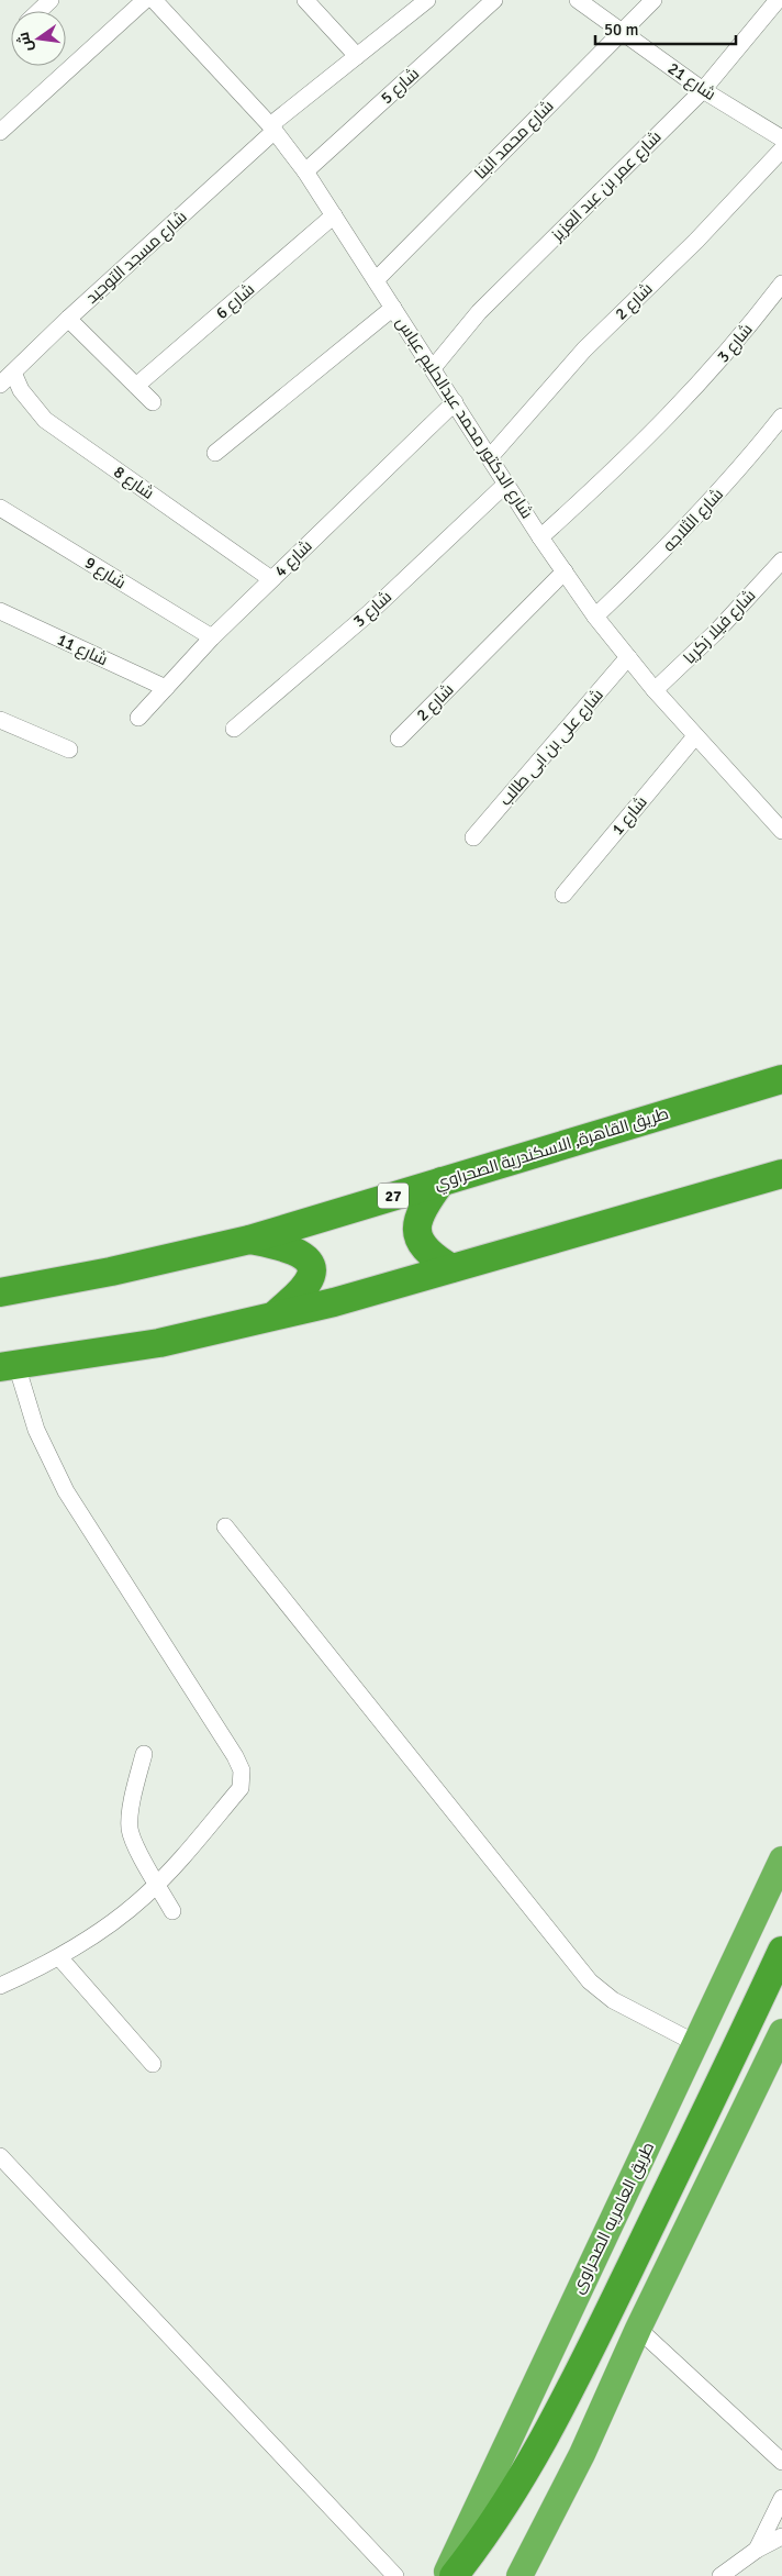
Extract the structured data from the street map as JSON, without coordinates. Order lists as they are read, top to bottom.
{
  "streets": {
    "highway": ["طريق القاهرة, الاسكندرية الصحراوي", "27", "طريق العامريه الصحراوى"],
    "street": [
      "شارع 21",
      "شارع 5",
      "شارع محمد البنا",
      "شارع عمر بن عبد العزيز",
      "شارع مسجد التوحيد",
      "شارع 6",
      "شارع 2",
      "شارع 3",
      "شارع الدكتور محمد عبدالحليم عباس",
      "شارع 8",
      "شارع الثلاجه",
      "شارع 4",
      "شارع 9",
      "شارع فيلا زكريا",
      "شارع 11",
      "شارع على بن ابى طالب",
      "شارع 1"
    ]
  },
  "crossings": [
    ["شارع 21", "شارع محمد البنا"],
    ["شارع 21", "شارع عمر بن عبد العزيز"],
    ["شارع 5", "شارع الدكتور محمد عبدالحليم عباس"],
    ["شارع محمد البنا", "شارع الدكتور محمد عبدالحليم عباس"],
    ["شارع عمر بن عبد العزيز", "شارع الدكتور محمد عبدالحليم عباس"],
    ["شارع مسجد التوحيد", "شارع الدكتور محمد عبدالحليم عباس"],
    ["شارع مسجد التوحيد", "شارع 8"],
    ["شارع 6", "شارع الدكتور محمد عبدالحليم عباس"],
    ["شارع 2", "شارع الدكتور محمد عبدالحليم عباس"],
    ["شارع 3", "شارع الدكتور محمد عبدالحليم عباس"],
    ["شارع الدكتور محمد عبدالحليم عباس", "شارع الثلاجه"],
    ["شارع الدكتور محمد عبدالحليم عباس", "شارع 4"],
    ["شارع الدكتور محمد عبدالحليم عباس", "شارع فيلا زكريا"],
    ["شارع الدكتور محمد عبدالحليم عباس", "شارع على بن ابى طالب"],
    ["شارع الدكتور محمد عبدالحليم عباس", "شارع 1"],
    ["شارع 8", "شارع 4"],
    ["شارع 4", "شارع 9"],
    ["شارع 4", "شارع 11"],
    ["طريق القاهرة, الاسكندرية الصحراوي", "27"]
  ],
  "scale_bar": "50 m",
  "north": "left"
}
